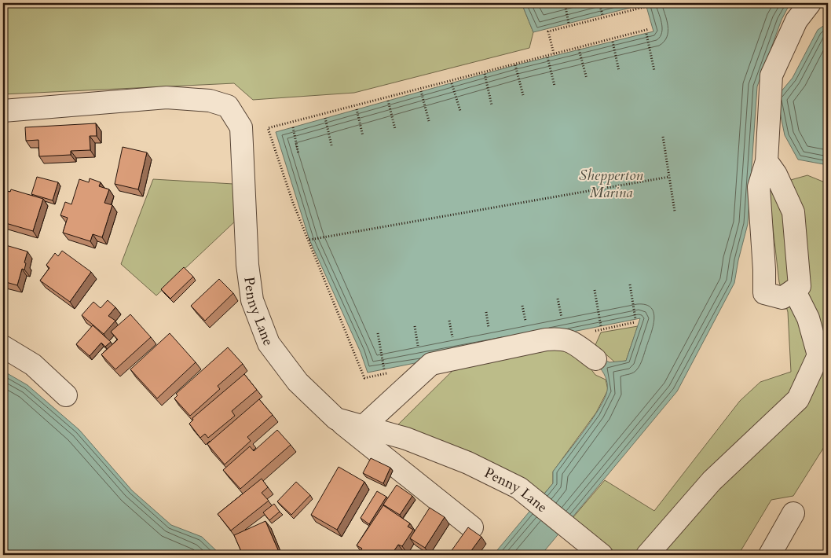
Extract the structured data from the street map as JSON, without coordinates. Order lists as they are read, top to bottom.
{
  "streets": {
    "street": ["Penny Lane"]
  },
  "water": ["Shepperton Marina"]
}
